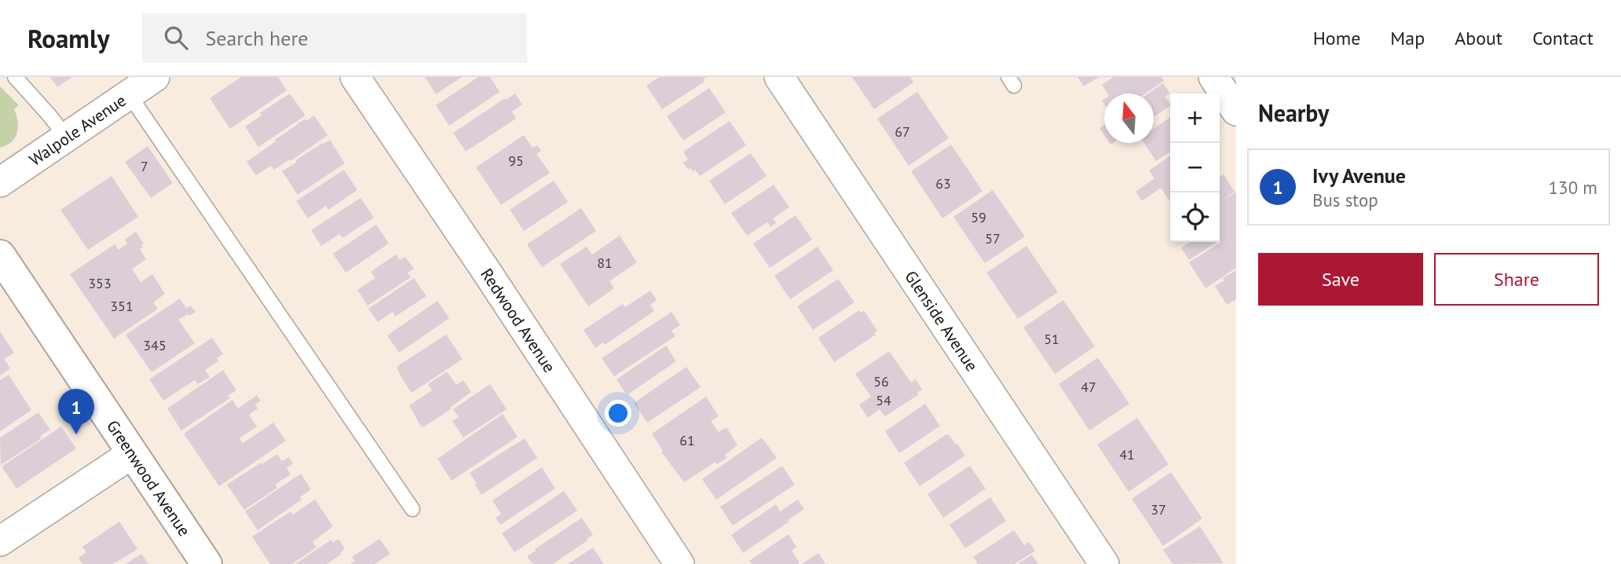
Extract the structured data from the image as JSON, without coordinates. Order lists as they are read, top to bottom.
{
  "streets": {
    "street": [
      "Walpole Avenue",
      "Redwood Avenue",
      "Glenside Avenue",
      "Greenwood Avenue"
    ]
  },
  "house_numbers": [
    "67",
    "95",
    "7",
    "63",
    "59",
    "57",
    "81",
    "353",
    "351",
    "51",
    "345",
    "56",
    "47",
    "54",
    "61",
    "41",
    "37"
  ],
  "north": "top",
  "page": {
    "header": "Roamly",
    "search": "Search here",
    "nav": [
      "Home",
      "Map",
      "About",
      "Contact"
    ],
    "heading": "Nearby",
    "map_buttons": ["+", "−"],
    "list": [
      {
        "mark": "1",
        "name": "Ivy Avenue",
        "note": "Bus stop",
        "value": "130 m"
      }
    ],
    "buttons": ["Save", "Share"],
    "pins": "1"
  }
}
